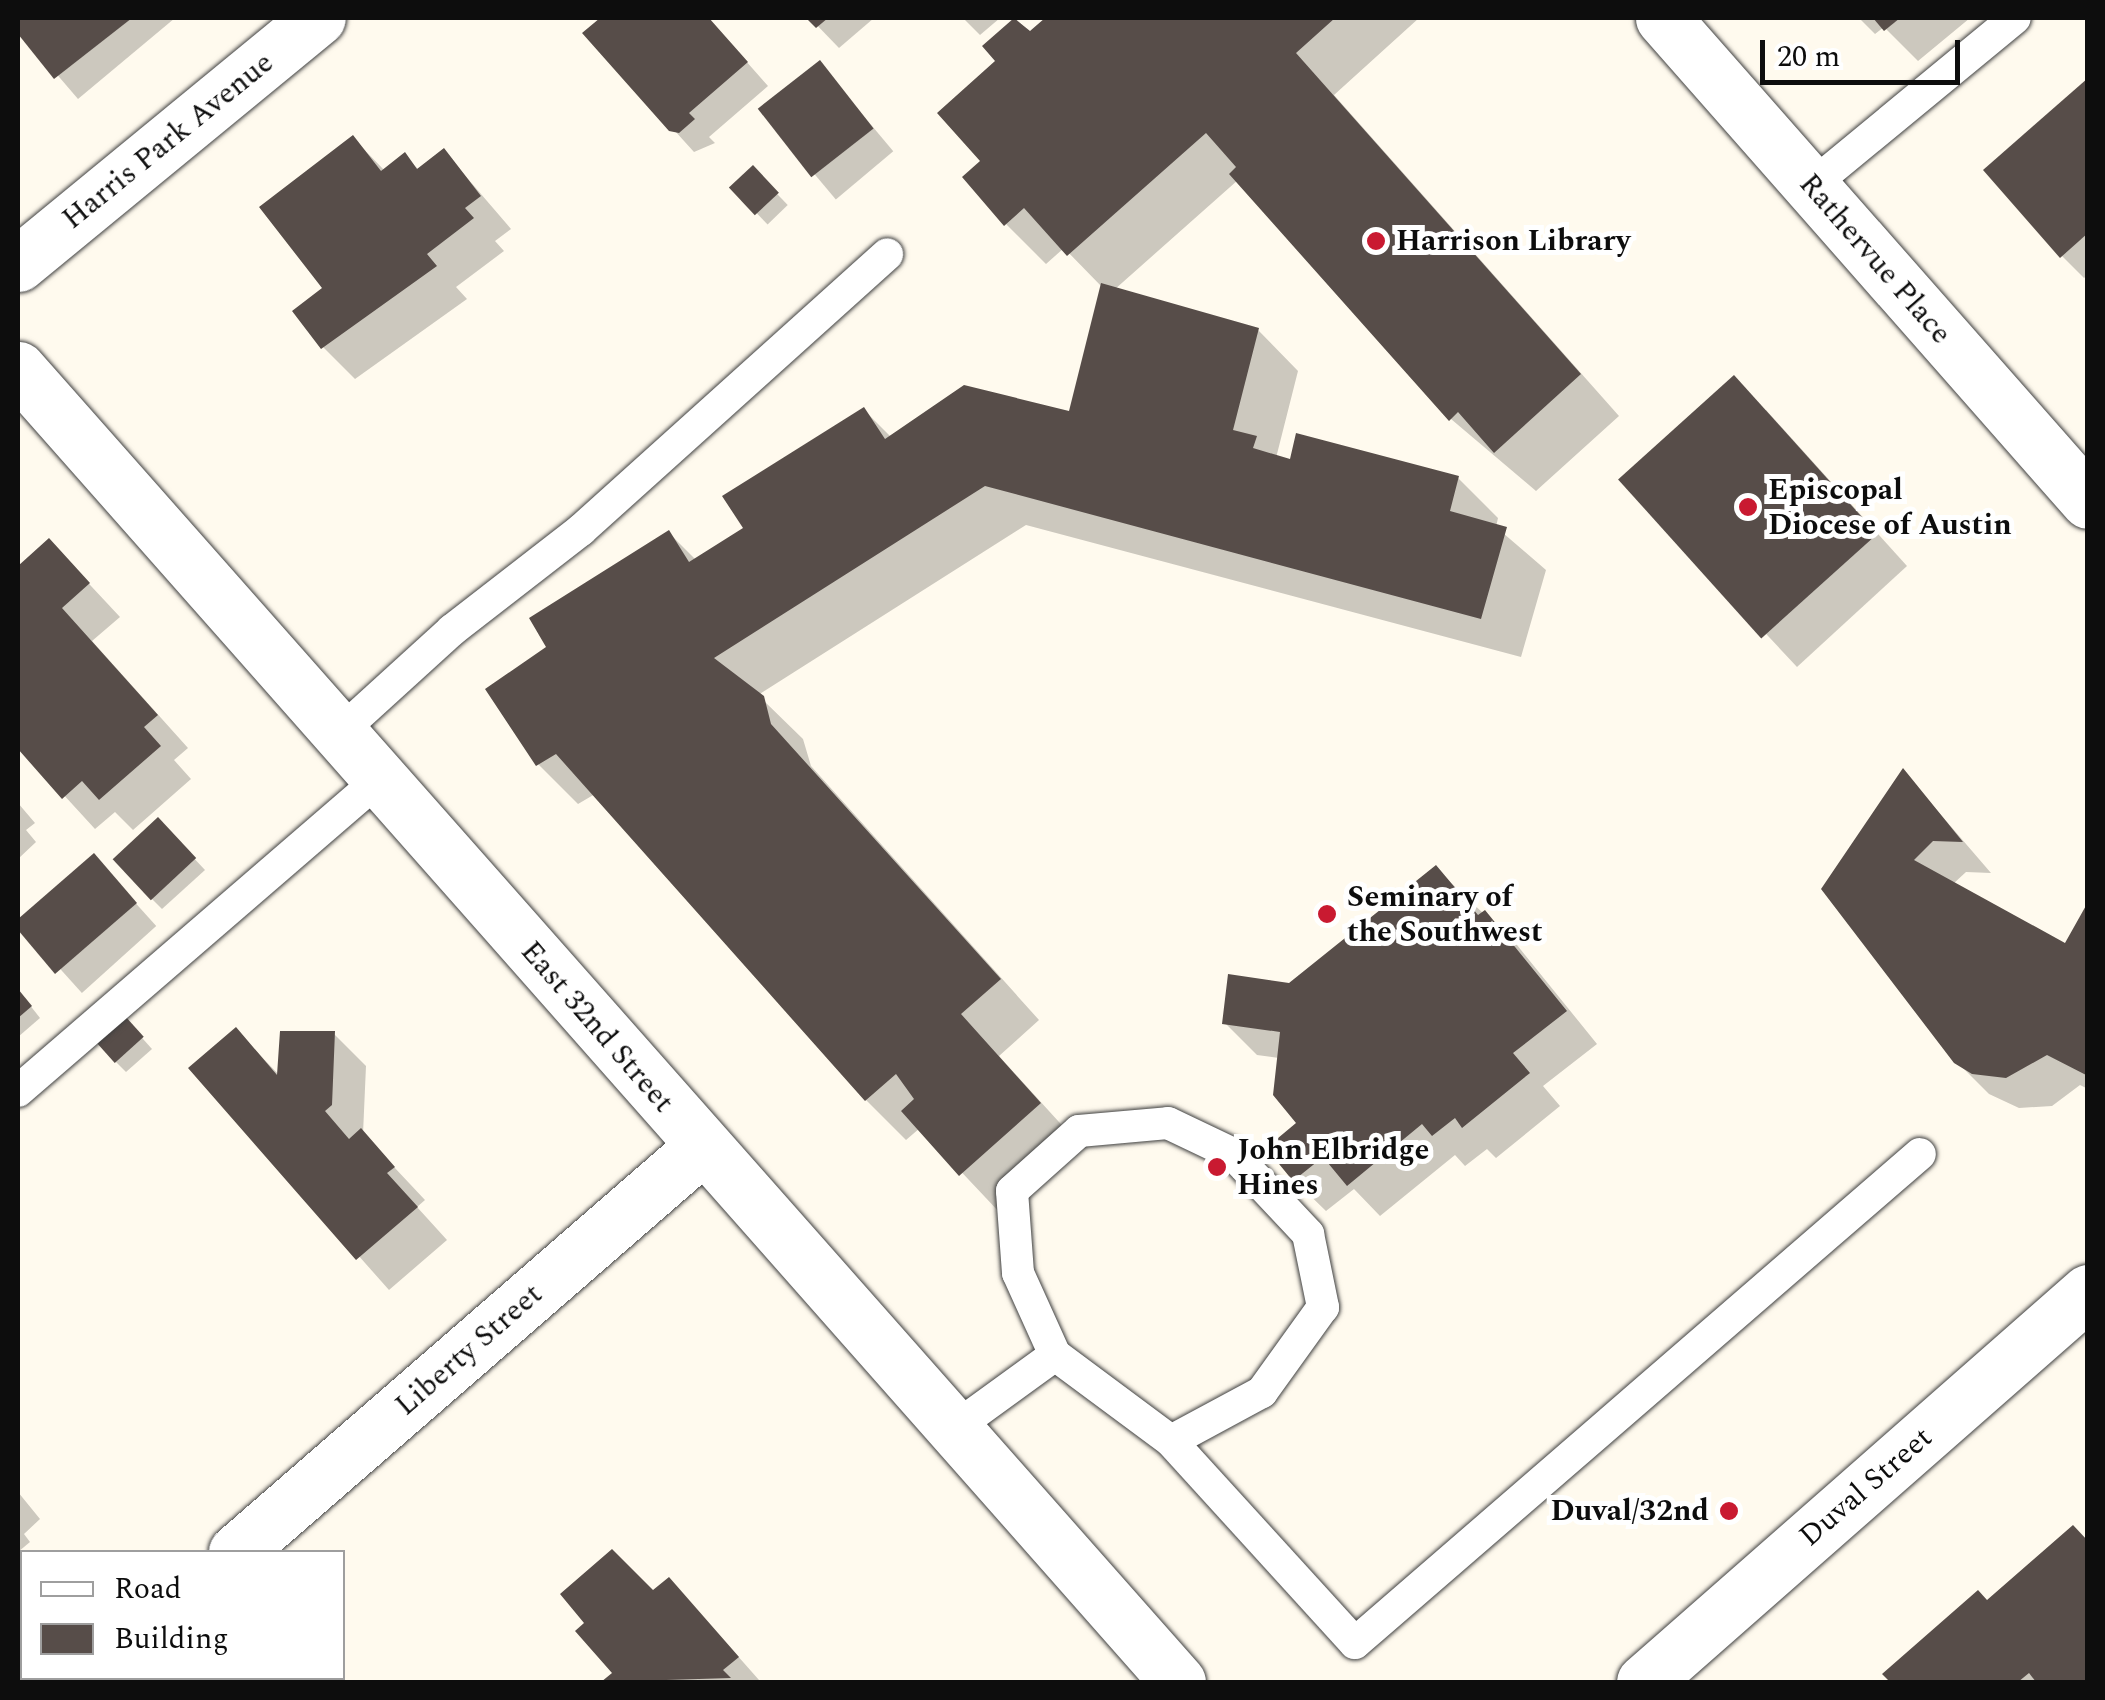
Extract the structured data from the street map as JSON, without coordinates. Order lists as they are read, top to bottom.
{
  "streets": {
    "street": [
      "Harris Park Avenue",
      "Rathervue Place",
      "East 32nd Street",
      "Liberty Street",
      "Duval Street"
    ]
  },
  "crossings": [
    ["East 32nd Street", "Liberty Street"]
  ],
  "places": [
    "Harrison Library",
    "Episcopal Diocese of Austin",
    "Seminary of the Southwest",
    "John Elbridge Hines",
    "Duval/32nd"
  ],
  "legend": ["Road", "Building"],
  "scale_bar": "20 m"
}
